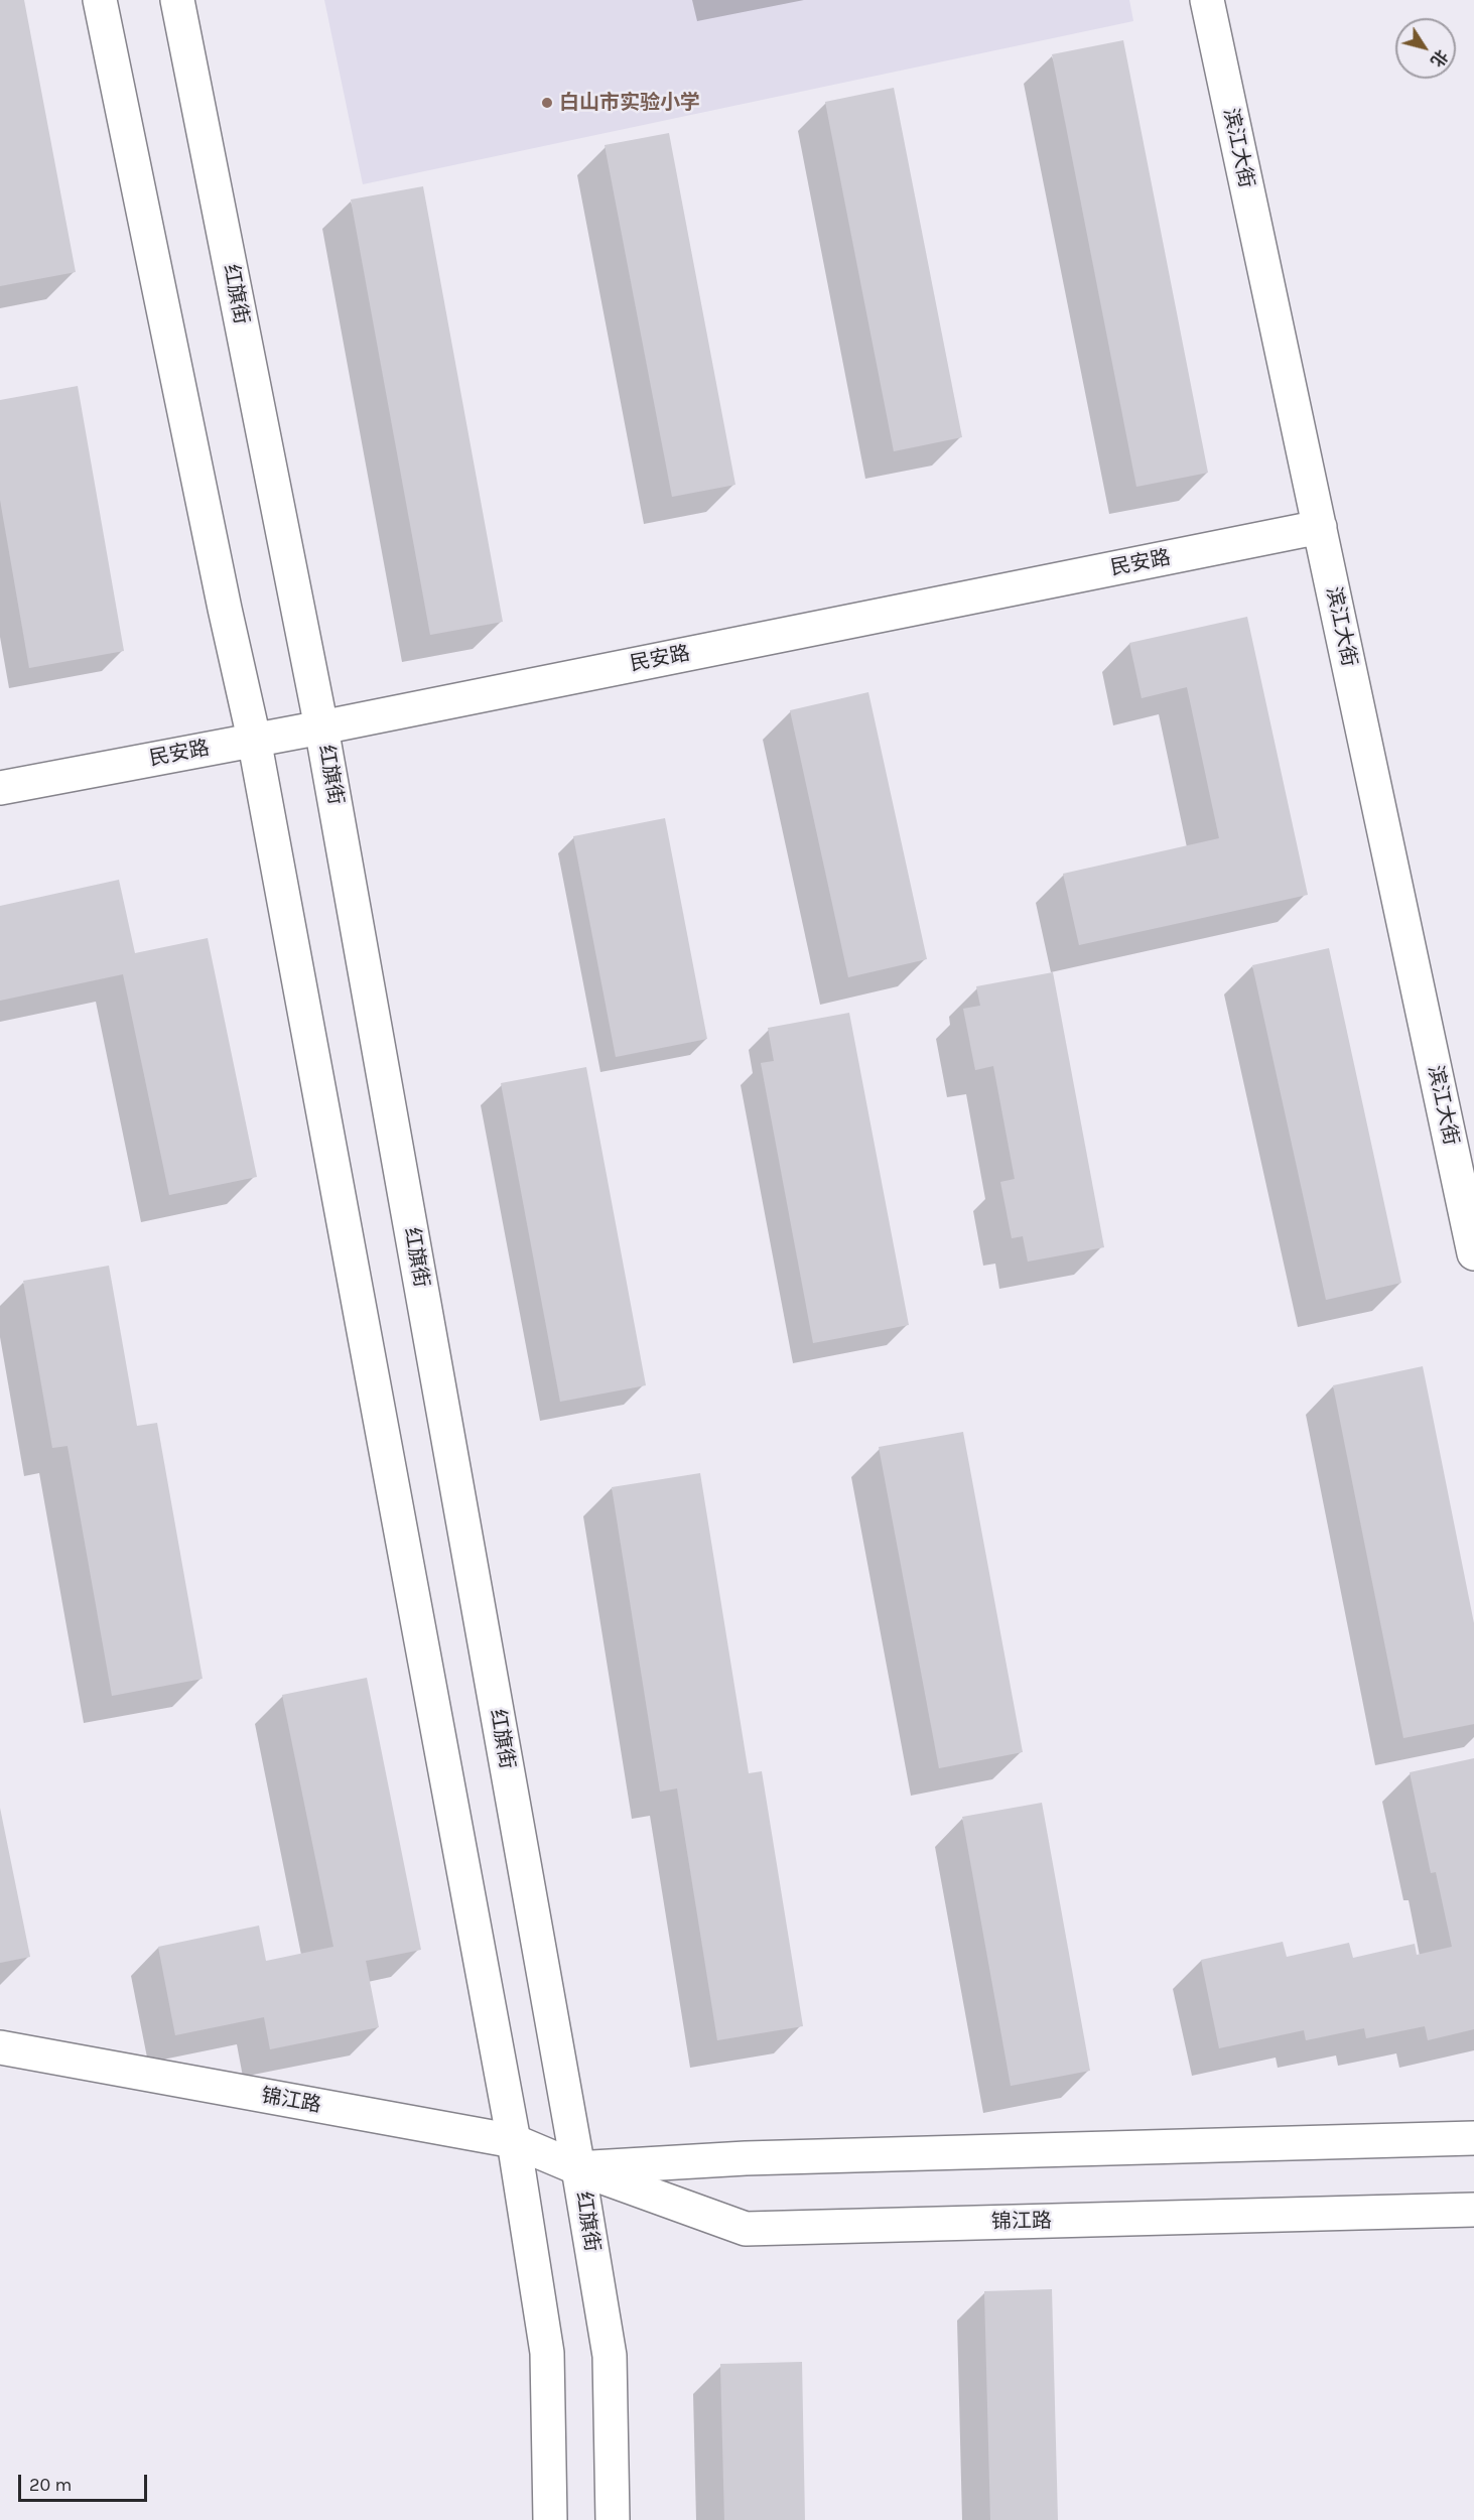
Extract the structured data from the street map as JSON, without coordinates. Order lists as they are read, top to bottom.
{
  "streets": {
    "main road": [
      "滨江大街",
      "红旗街",
      "民安路",
      "锦江路"
    ]
  },
  "crossings": [
    ["滨江大街", "民安路"],
    ["红旗街", "民安路"],
    ["红旗街", "锦江路"]
  ],
  "places": ["白山市实验小学"],
  "scale_bar": "20 m",
  "north": "bottom right"
}
